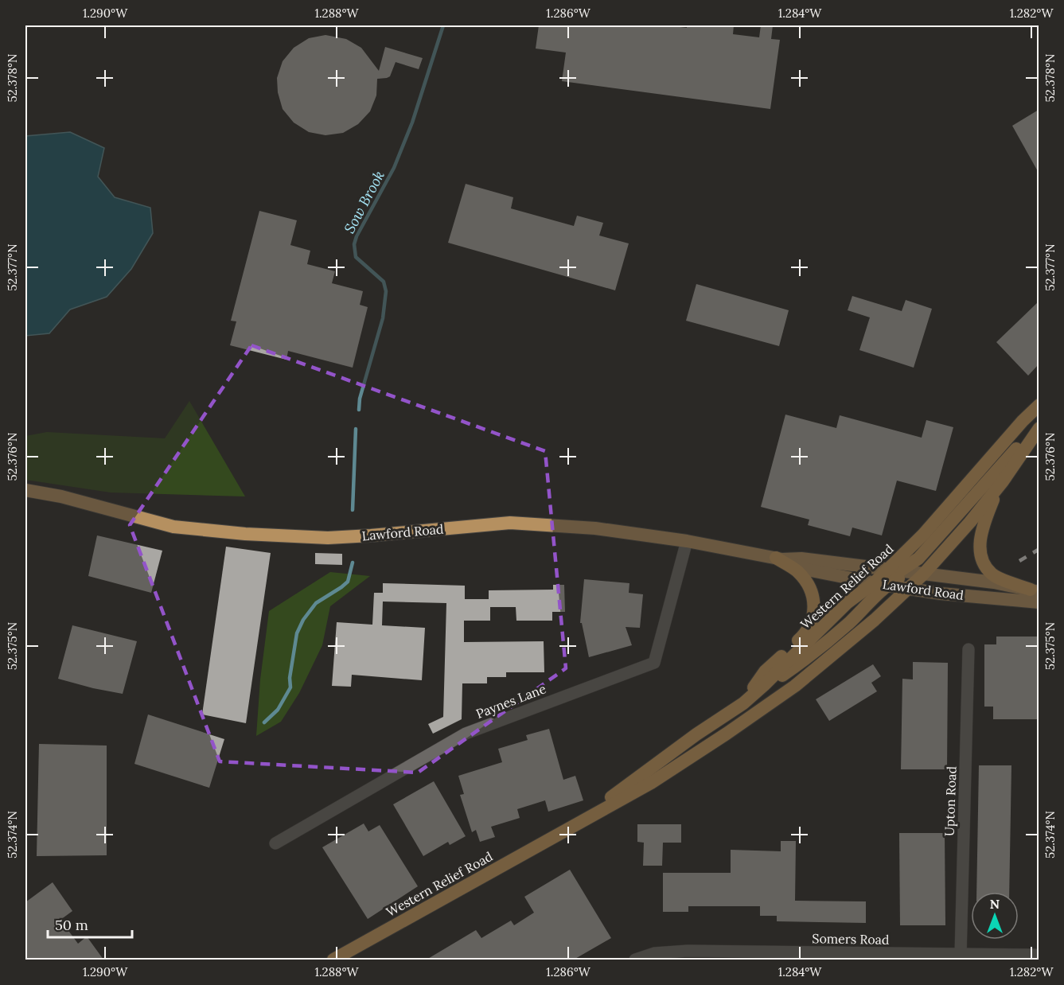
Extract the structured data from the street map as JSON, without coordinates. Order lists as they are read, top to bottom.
{
  "streets": {
    "highway": ["Western Relief Road"],
    "main road": ["Lawford Road"],
    "street": ["Paynes Lane", "Upton Road", "Somers Road"]
  },
  "crossings": [
    ["Lawford Road", "Western Relief Road"],
    ["Lawford Road", "Paynes Lane"],
    ["Upton Road", "Somers Road"]
  ],
  "water": ["Sow Brook"],
  "scale_bar": "50 m",
  "north": "top",
  "coordinates": [
    "1.290°W",
    "1.288°W",
    "1.286°W",
    "1.284°W",
    "1.282°W",
    "52.378°N",
    "52.377°N",
    "52.376°N",
    "52.375°N",
    "52.374°N"
  ]
}
